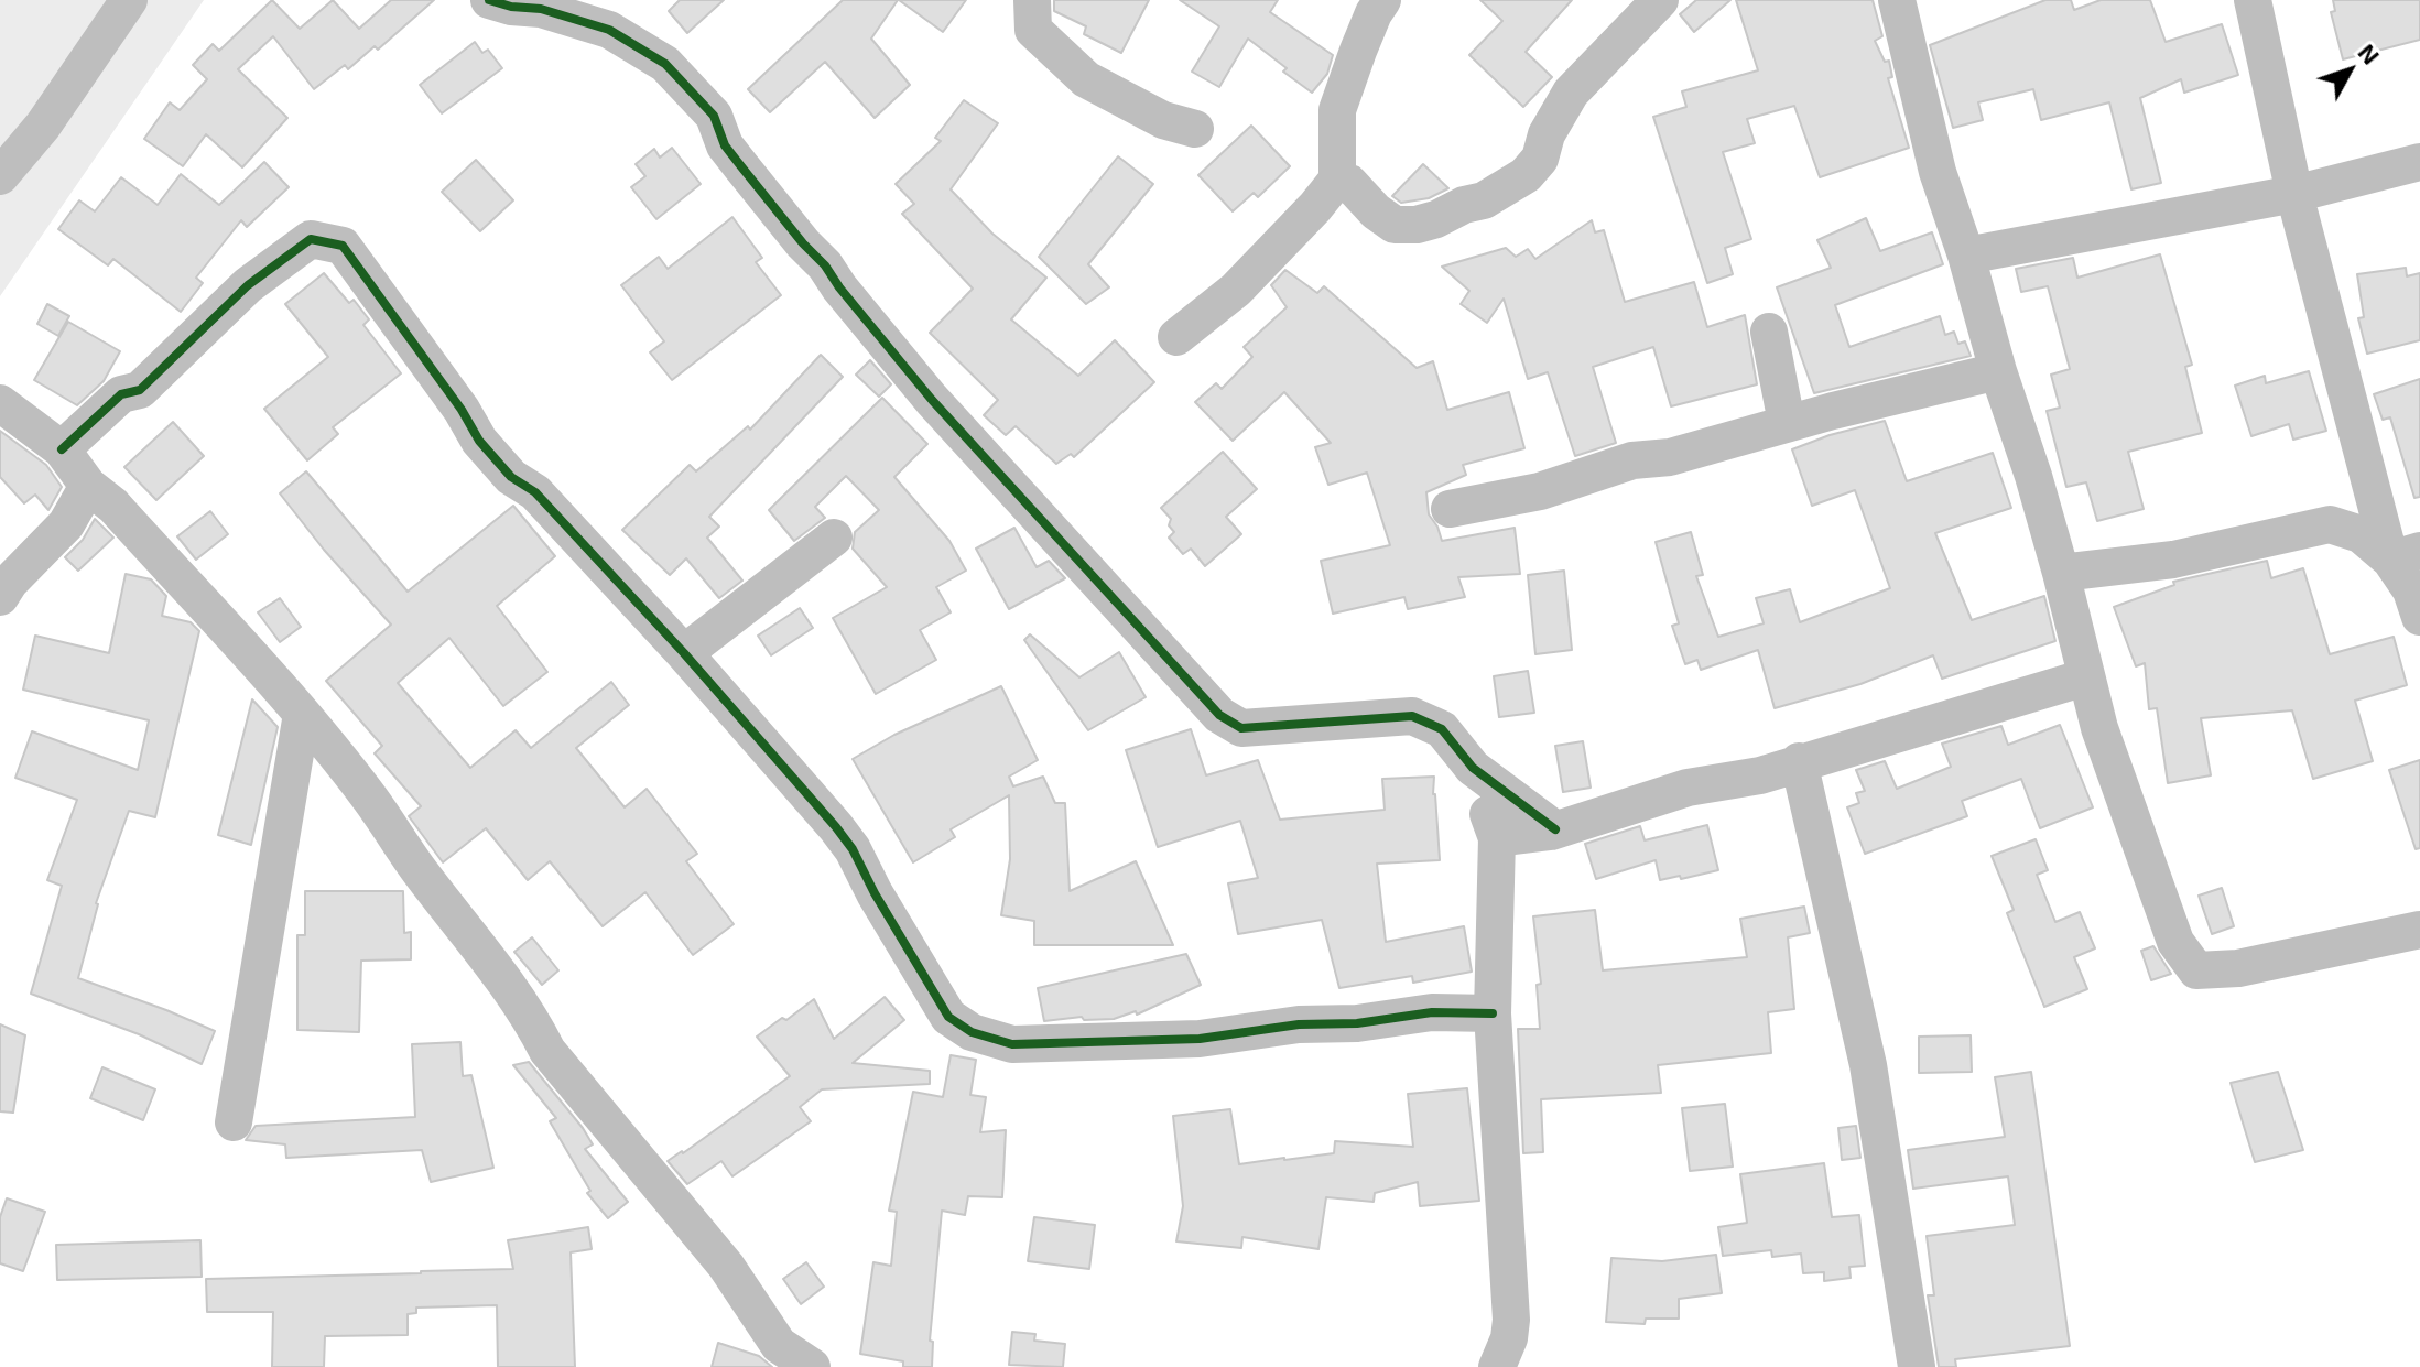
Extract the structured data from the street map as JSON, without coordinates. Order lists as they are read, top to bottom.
{
  "north": "top right"
}
